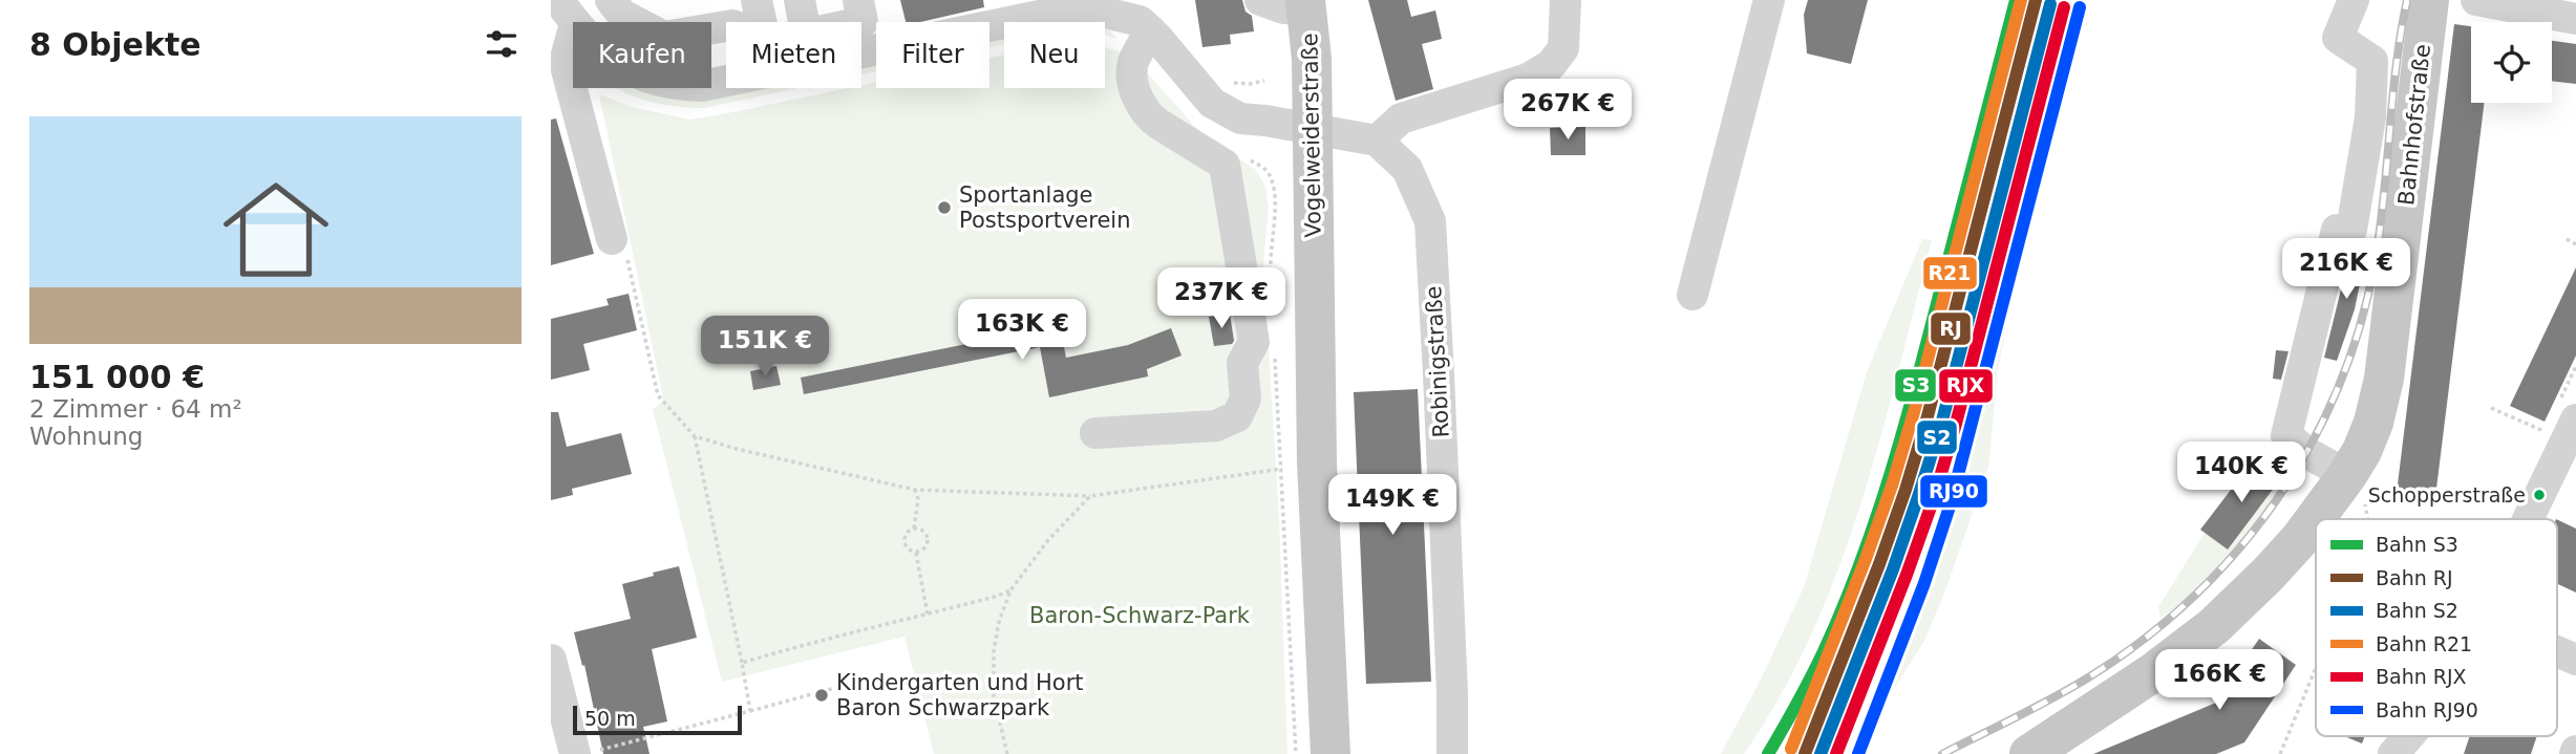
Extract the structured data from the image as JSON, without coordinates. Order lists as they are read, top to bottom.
{
  "streets": {
    "main road": ["Bahnhofstraße", "Vogelweiderstraße"],
    "street": ["Robinigstraße"]
  },
  "parks": ["Baron-Schwarz-Park"],
  "places": ["Sportanlage Postsportverein", "Schopperstraße", "Kindergarten und Hort Baron Schwarzpark"],
  "lines": [
    "rail line S3",
    "rail line RJ",
    "rail line R21",
    "rail line S2",
    "rail line RJX",
    "rail line RJ90"
  ],
  "legend": [
    "Bahn S3",
    "Bahn RJ",
    "Bahn S2",
    "Bahn R21",
    "Bahn RJX",
    "Bahn RJ90"
  ],
  "scale_bar": "50 m",
  "page": {
    "heading": "8 Objekte",
    "chip": [
      "Kaufen",
      "Mieten",
      "Filter",
      "Neu"
    ],
    "price": [
      "267K €",
      "216K €",
      "237K €",
      "163K €",
      "151K €",
      "140K €",
      "149K €",
      "166K €"
    ],
    "list": [
      {
        "name": "151 000 €",
        "note": "2 Zimmer · 64 m² · Wohnung"
      }
    ],
    "scale": "50 m"
  }
}
